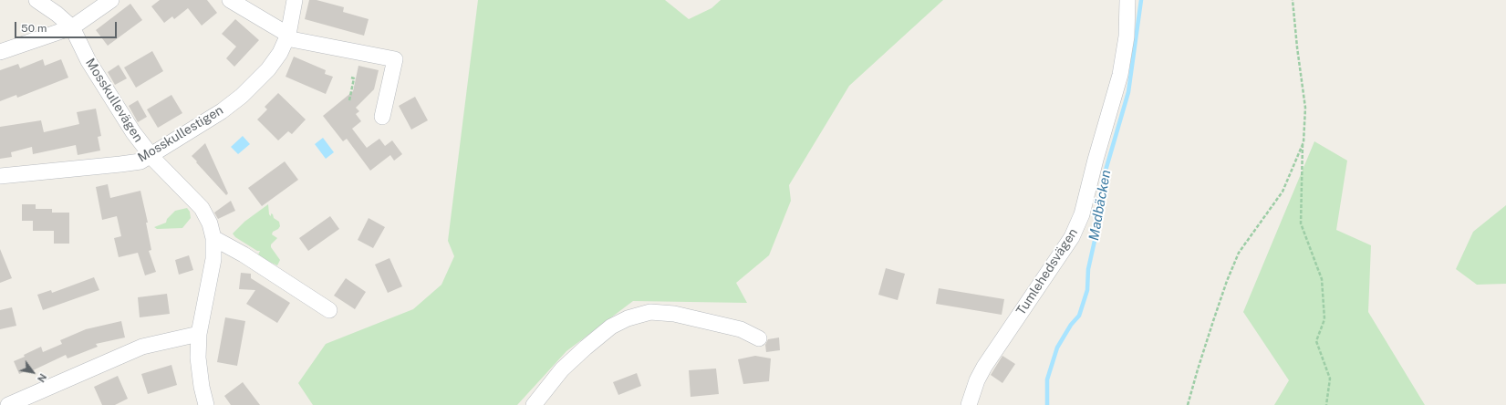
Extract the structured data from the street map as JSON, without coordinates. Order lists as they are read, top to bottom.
{
  "streets": {
    "street": ["Mosskullevägen", "Mosskullestigen", "Tumlehedsvägen"]
  },
  "crossings": [
    ["Mosskullevägen", "Mosskullestigen"]
  ],
  "water": ["Madbäcken"],
  "scale_bar": "50 m",
  "north": "bottom right"
}
